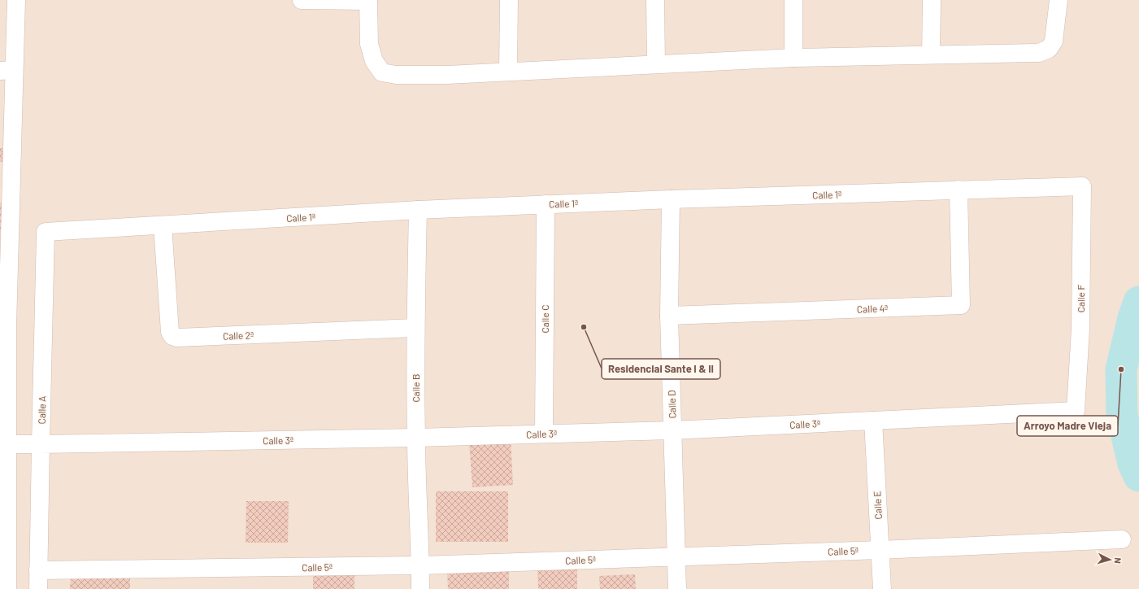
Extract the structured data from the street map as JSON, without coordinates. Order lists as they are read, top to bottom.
{
  "streets": {
    "street": [
      "Calle 1ª",
      "Calle F",
      "Calle 4ª",
      "Calle C",
      "Calle 2ª",
      "Calle B",
      "Calle D",
      "Calle A",
      "Calle 3ª",
      "Calle E",
      "Calle 5ª"
    ]
  },
  "crossings": [
    ["Calle 1ª", "Calle F"],
    ["Calle 1ª", "Calle 4ª"],
    ["Calle 1ª", "Calle C"],
    ["Calle 1ª", "Calle 2ª"],
    ["Calle 1ª", "Calle B"],
    ["Calle 1ª", "Calle D"],
    ["Calle 1ª", "Calle A"],
    ["Calle F", "Calle 3ª"],
    ["Calle 4ª", "Calle D"],
    ["Calle C", "Calle 3ª"],
    ["Calle 2ª", "Calle B"],
    ["Calle B", "Calle 3ª"],
    ["Calle B", "Calle 5ª"],
    ["Calle D", "Calle 3ª"],
    ["Calle D", "Calle 5ª"],
    ["Calle A", "Calle 3ª"],
    ["Calle A", "Calle 5ª"],
    ["Calle 3ª", "Calle E"],
    ["Calle E", "Calle 5ª"]
  ],
  "places": ["Residencial Sante I & II", "Arroyo Madre Vieja"],
  "north": "right"
}
